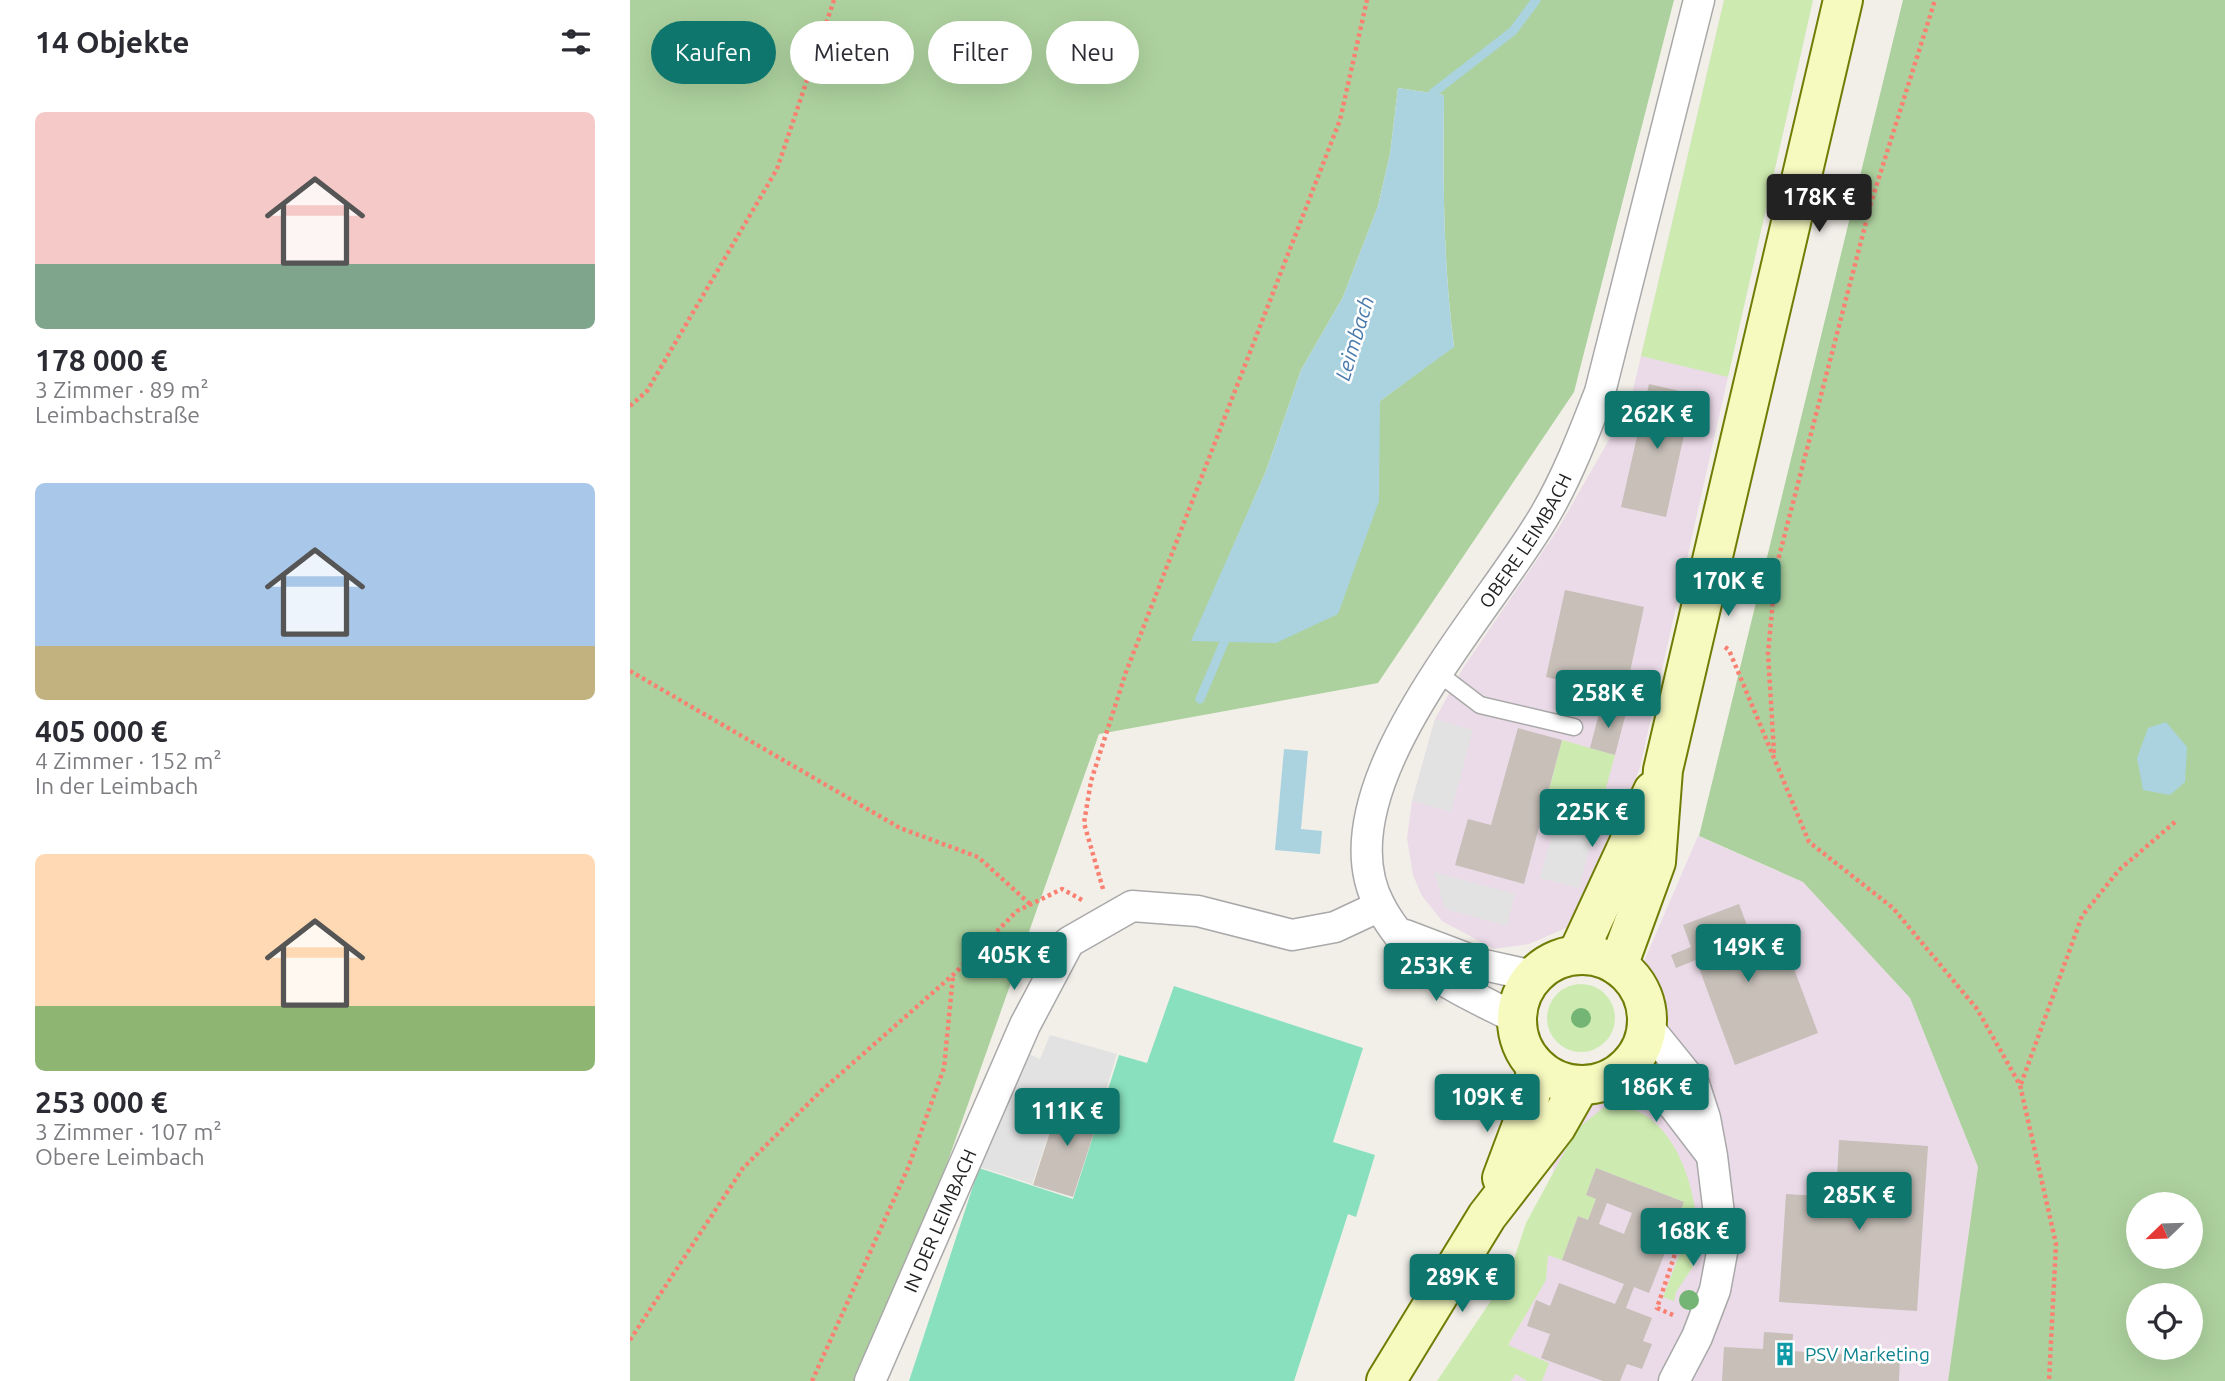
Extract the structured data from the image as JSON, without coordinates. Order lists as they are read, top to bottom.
{
  "streets": {
    "street": ["OBERE LEIMBACH", "IN DER LEIMBACH"]
  },
  "crossings": [
    ["OBERE LEIMBACH", "IN DER LEIMBACH"]
  ],
  "water": ["Leimbach"],
  "places": {
    "building": ["PSV Marketing"]
  },
  "north": "bottom left",
  "page": {
    "heading": "14 Objekte",
    "chip": [
      "Kaufen",
      "Mieten",
      "Filter",
      "Neu"
    ],
    "list": [
      {
        "name": "178 000 €",
        "note": "3 Zimmer · 89 m² · Leimbachstraße"
      },
      {
        "name": "405 000 €",
        "note": "4 Zimmer · 152 m² · In der Leimbach"
      },
      {
        "name": "253 000 €",
        "note": "3 Zimmer · 107 m² · Obere Leimbach"
      }
    ],
    "price": [
      "178K €",
      "262K €",
      "170K €",
      "258K €",
      "225K €",
      "149K €",
      "405K €",
      "253K €",
      "186K €",
      "109K €",
      "111K €",
      "285K €",
      "168K €",
      "289K €"
    ]
  }
}
